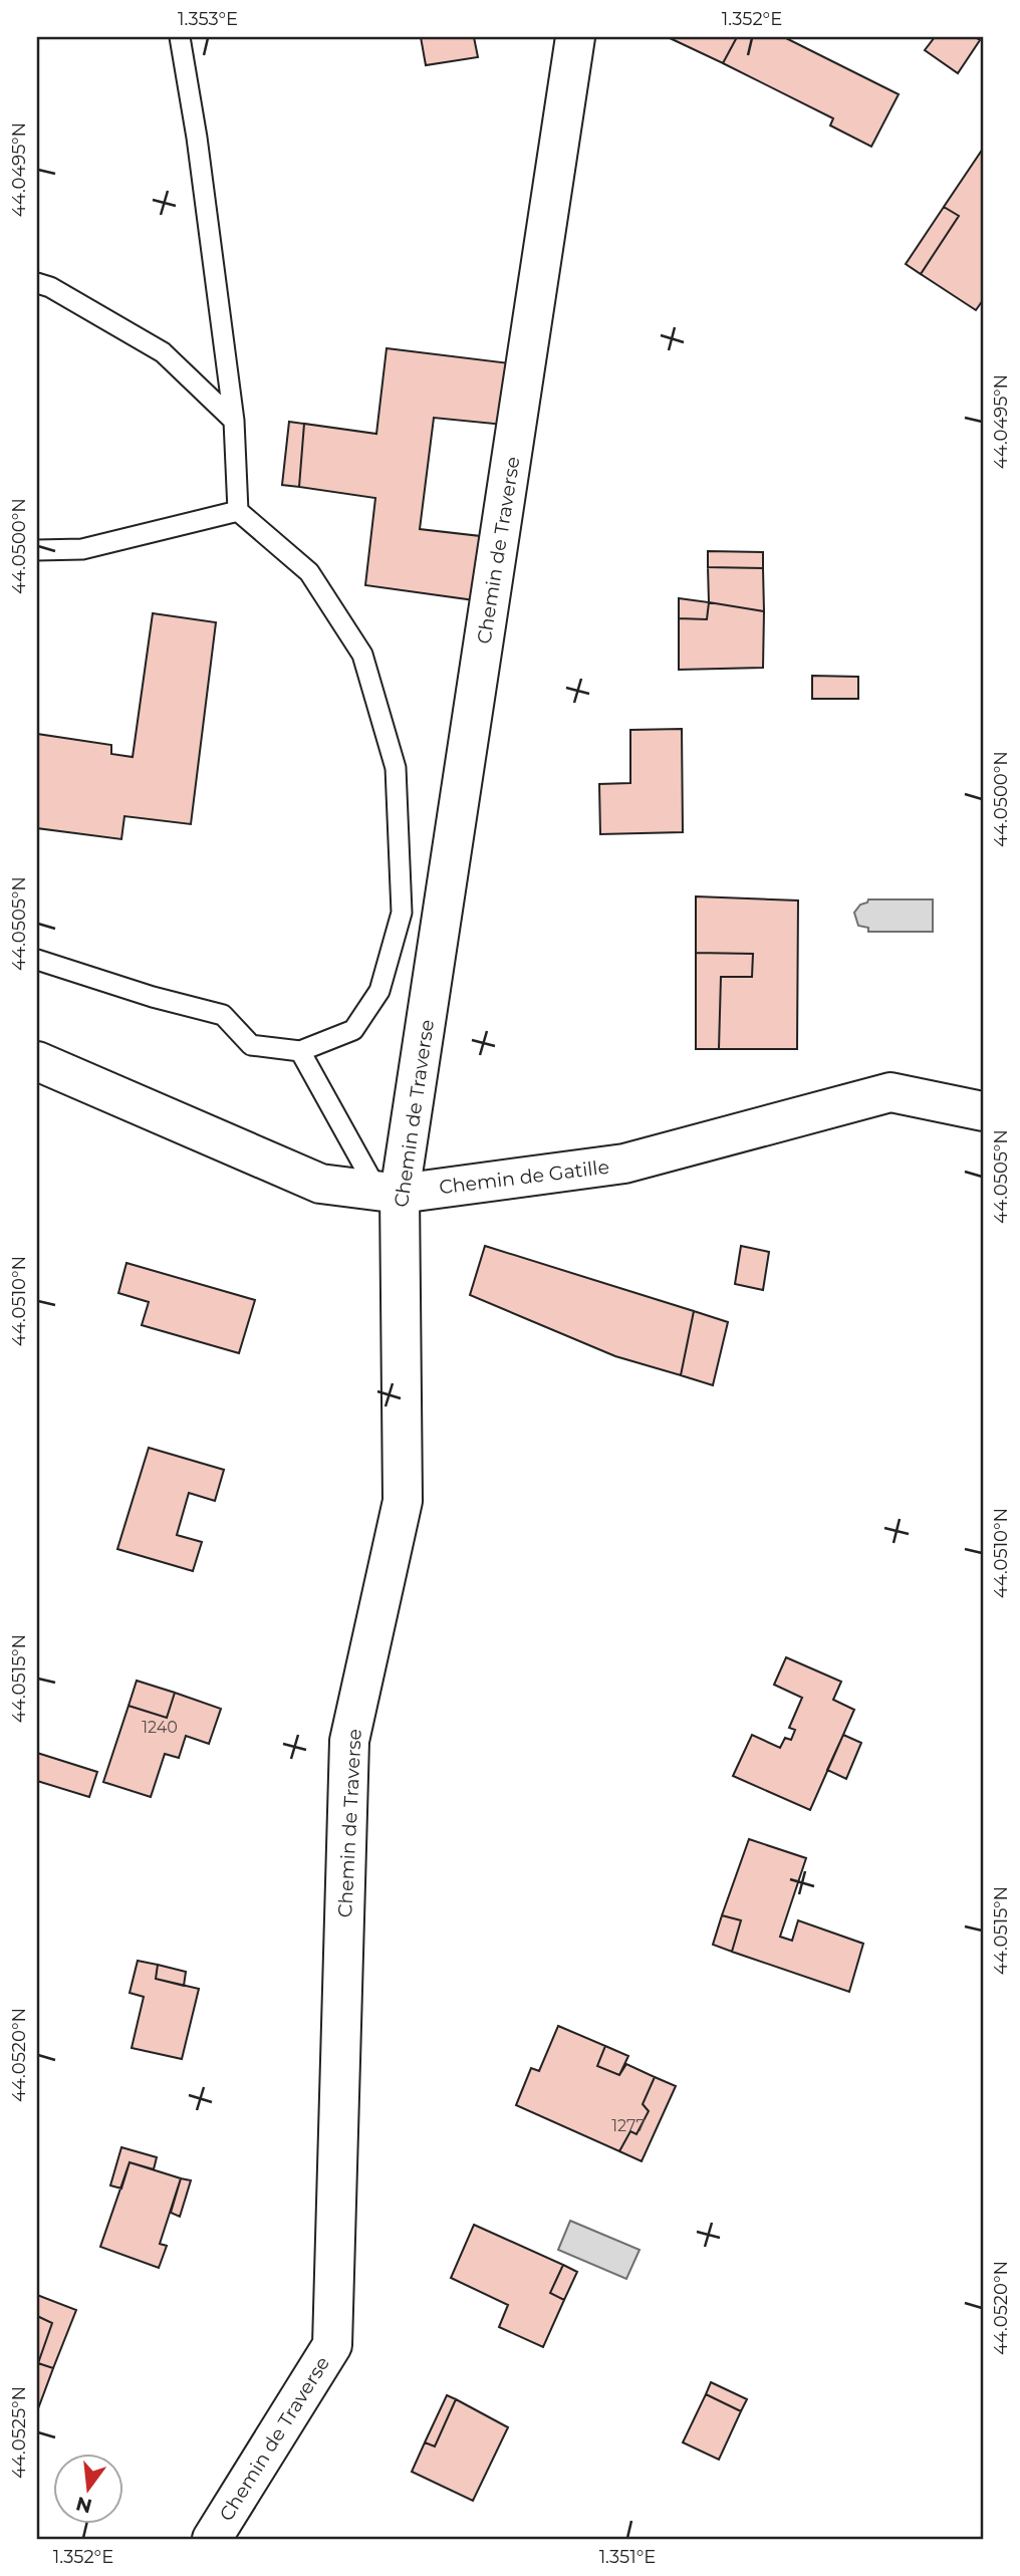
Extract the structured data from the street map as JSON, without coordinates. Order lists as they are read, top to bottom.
{
  "streets": {
    "street": ["Chemin de Traverse", "Chemin de Gatille"]
  },
  "crossings": [
    ["Chemin de Traverse", "Chemin de Gatille"]
  ],
  "house_numbers": ["1240", "1277"],
  "north": "bottom",
  "coordinates": [
    "1.353°E",
    "1.352°E",
    "44.0495°N",
    "44.0500°N",
    "44.0505°N",
    "44.0510°N",
    "44.0515°N",
    "44.0520°N",
    "44.0525°N",
    "1.351°E"
  ]
}
